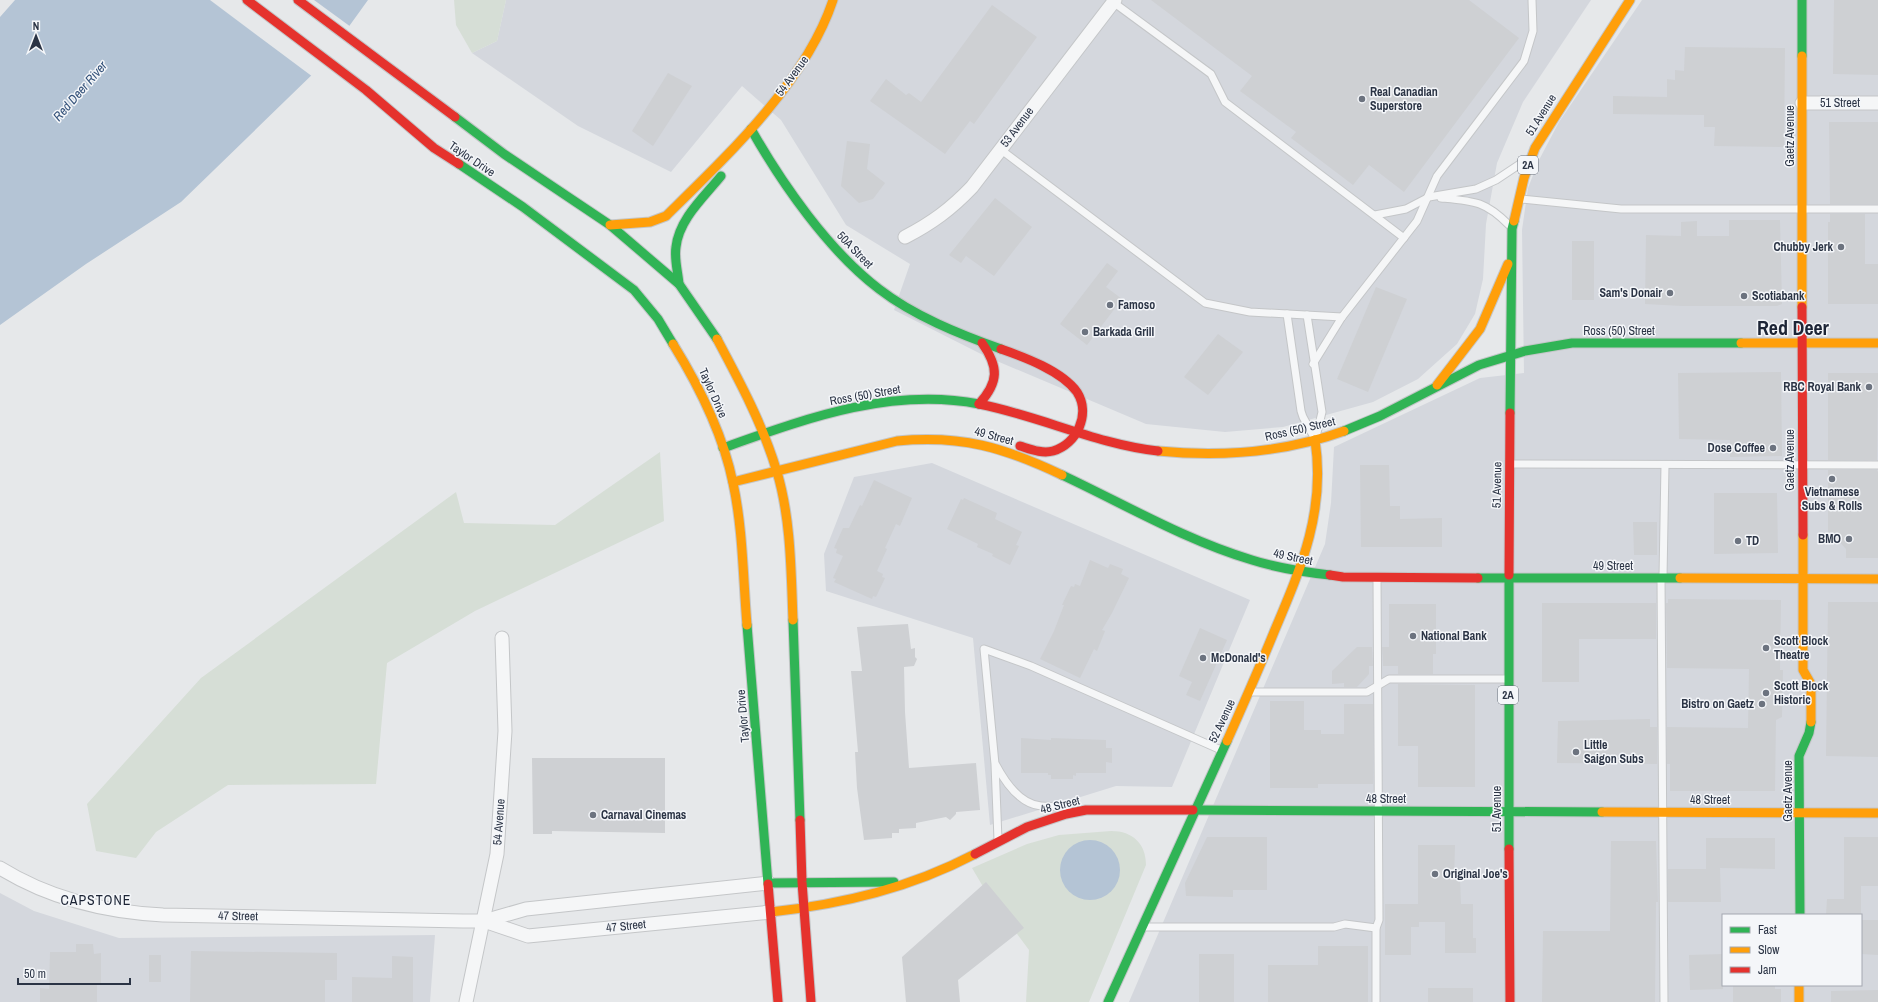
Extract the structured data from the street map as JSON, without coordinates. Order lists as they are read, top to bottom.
{
  "streets": {
    "main road": [
      "54 Avenue",
      "51 Avenue",
      "Gaetz Avenue",
      "Taylor Drive",
      "2A",
      "50A Street",
      "Ross (50) Street",
      "49 Street",
      "52 Avenue",
      "48 Street"
    ],
    "street": ["51 Street", "53 Avenue", "47 Street"]
  },
  "crossings": [
    ["54 Avenue", "50A Street"],
    ["54 Avenue", "47 Street"],
    ["51 Street", "Gaetz Avenue"],
    ["51 Avenue", "Ross (50) Street"],
    ["51 Avenue", "49 Street"],
    ["51 Avenue", "48 Street"],
    ["Gaetz Avenue", "Ross (50) Street"],
    ["Gaetz Avenue", "49 Street"],
    ["Gaetz Avenue", "48 Street"],
    ["Taylor Drive", "Ross (50) Street"],
    ["Taylor Drive", "49 Street"],
    ["Taylor Drive", "48 Street"],
    ["Taylor Drive", "47 Street"],
    ["50A Street", "Ross (50) Street"],
    ["Ross (50) Street", "52 Avenue"],
    ["49 Street", "52 Avenue"],
    ["52 Avenue", "48 Street"],
    ["48 Street", "47 Street"]
  ],
  "districts": ["Red Deer", "CAPSTONE"],
  "water": ["Red Deer River"],
  "places": [
    "Real Canadian Superstore",
    "Chubby Jerk",
    "Sam's Donair",
    "Scotiabank",
    "Famoso",
    "Barkada Grill",
    "RBC Royal Bank",
    "Dose Coffee",
    "Vietnamese Subs & Rolls",
    "BMO",
    "TD",
    "National Bank",
    "Scott Block Theatre",
    "McDonald's",
    "Scott Block Historic",
    "Bistro on Gaetz",
    "Little Saigon Subs",
    "Carnaval Cinemas",
    "Original Joe's"
  ],
  "legend": ["Fast", "Slow", "Jam"],
  "scale_bar": "50 m",
  "north": "top"
}
